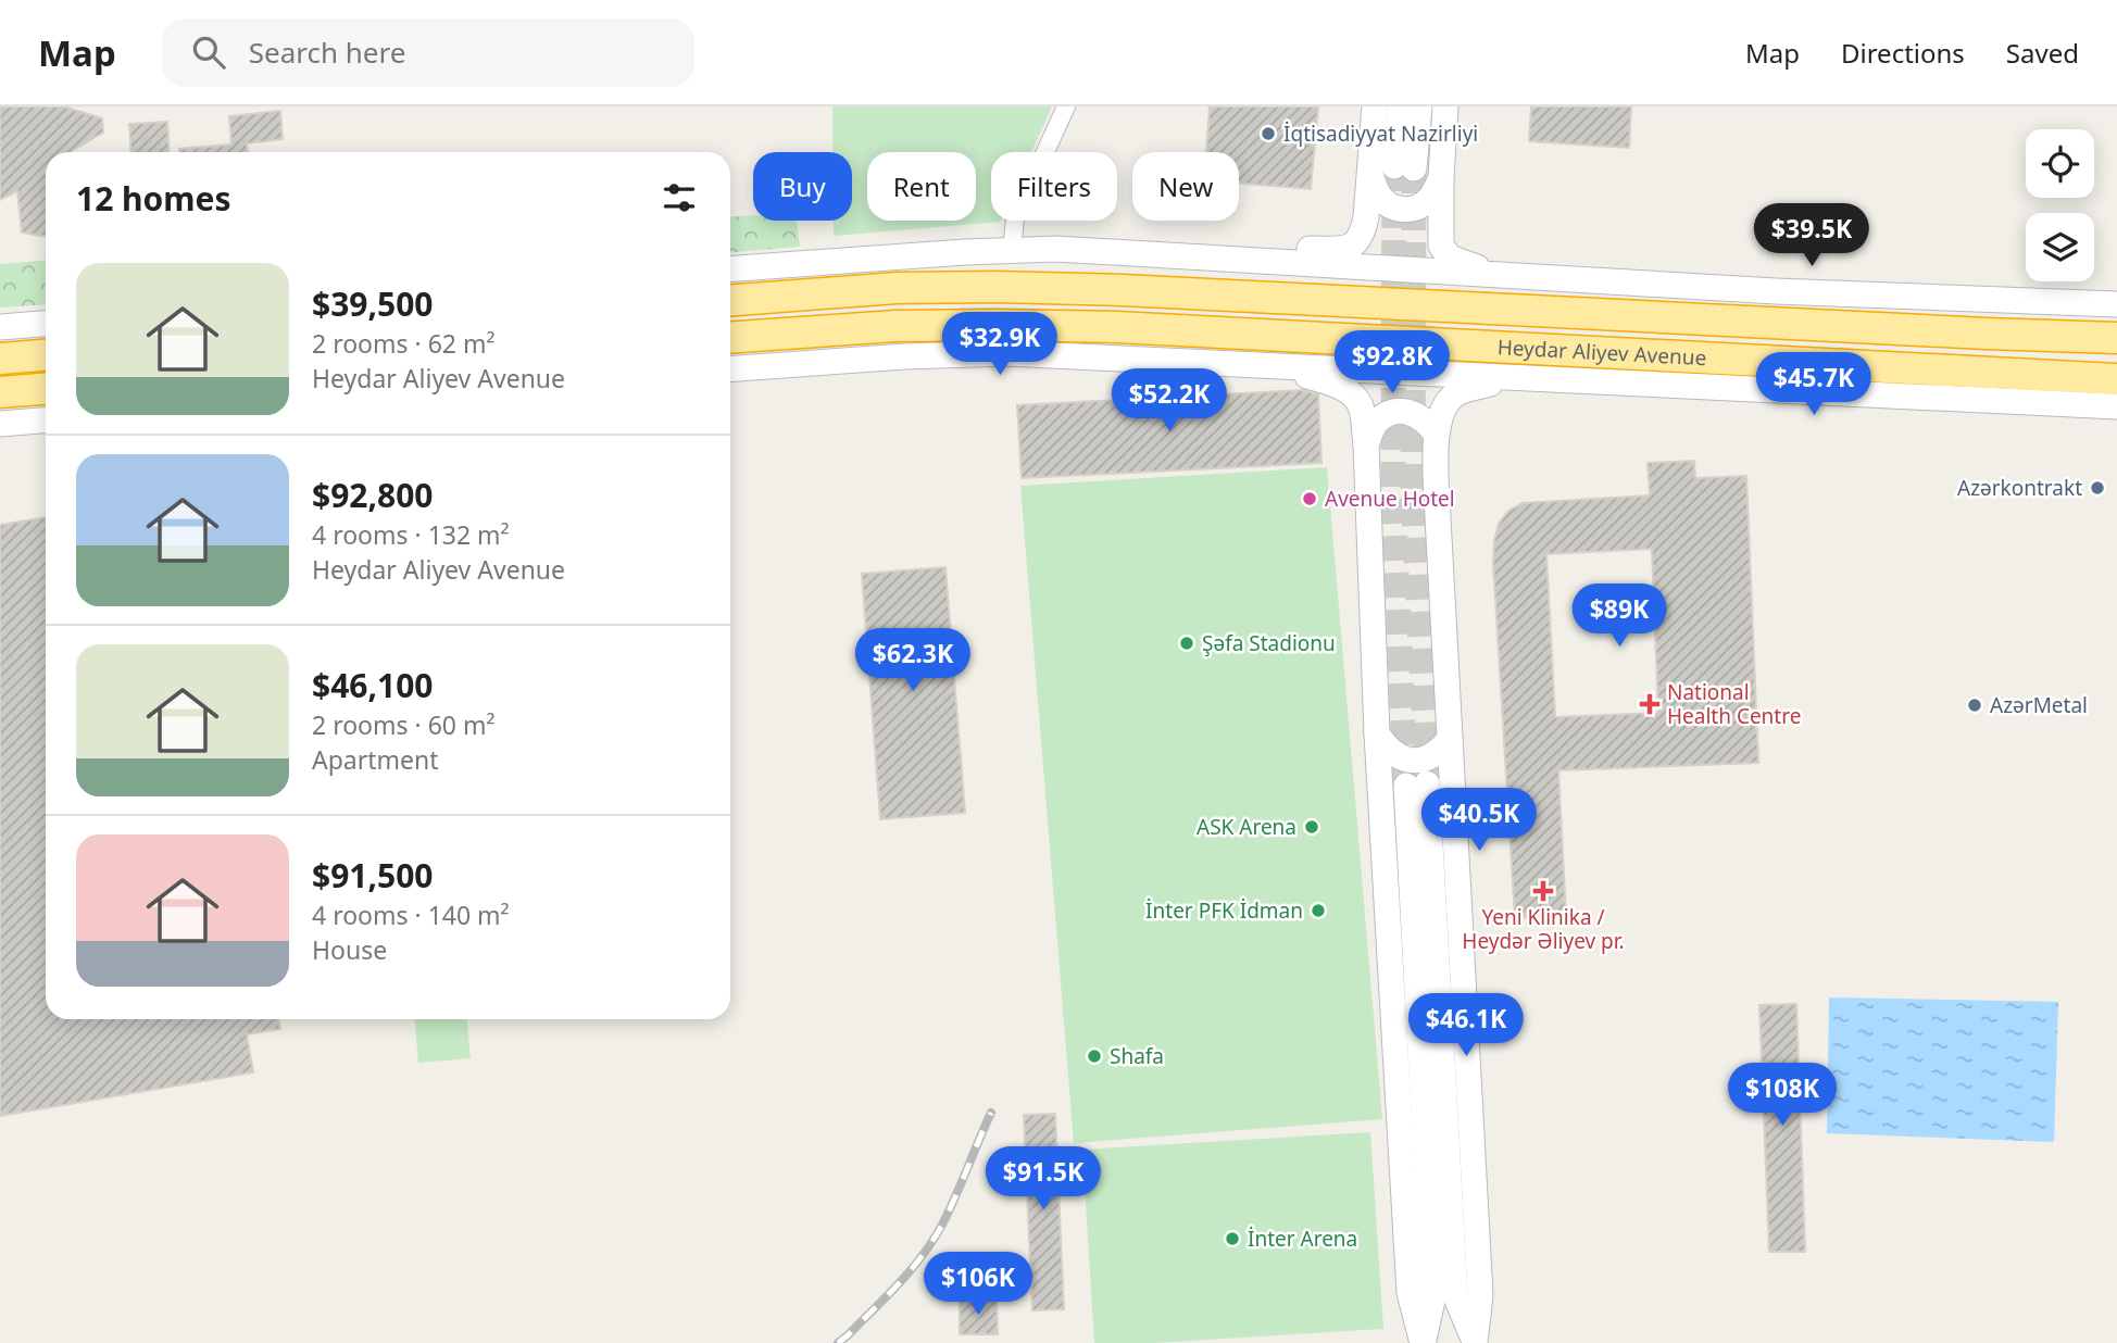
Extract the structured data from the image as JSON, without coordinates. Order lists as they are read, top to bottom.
{
  "streets": {
    "highway": ["Heydar Aliyev Avenue"]
  },
  "places": {
    "other": [
      "İqtisadiyyat Nazirliyi",
      "Azərkontrakt",
      "Avenue Hotel",
      "Şəfa Stadionu",
      "AzərMetal",
      "ASK Arena",
      "İnter PFK İdman",
      "Shafa",
      "İnter Arena"
    ],
    "health": ["National Health Centre", "Yeni Klinika / Heydər Əliyev pr."]
  },
  "page": {
    "header": "Map",
    "search": "Search here",
    "nav": ["Map", "Directions", "Saved"],
    "chip": [
      "Buy",
      "Rent",
      "Filters",
      "New"
    ],
    "heading": "12 homes",
    "price": [
      "$39.5K",
      "$32.9K",
      "$92.8K",
      "$45.7K",
      "$52.2K",
      "$89K",
      "$62.3K",
      "$40.5K",
      "$46.1K",
      "$108K",
      "$91.5K",
      "$106K"
    ],
    "list": [
      {
        "name": "$39,500",
        "note": "2 rooms · 62 m² · Heydar Aliyev Avenue"
      },
      {
        "name": "$92,800",
        "note": "4 rooms · 132 m² · Heydar Aliyev Avenue"
      },
      {
        "name": "$46,100",
        "note": "2 rooms · 60 m² · Apartment"
      },
      {
        "name": "$91,500",
        "note": "4 rooms · 140 m² · House"
      }
    ]
  }
}
